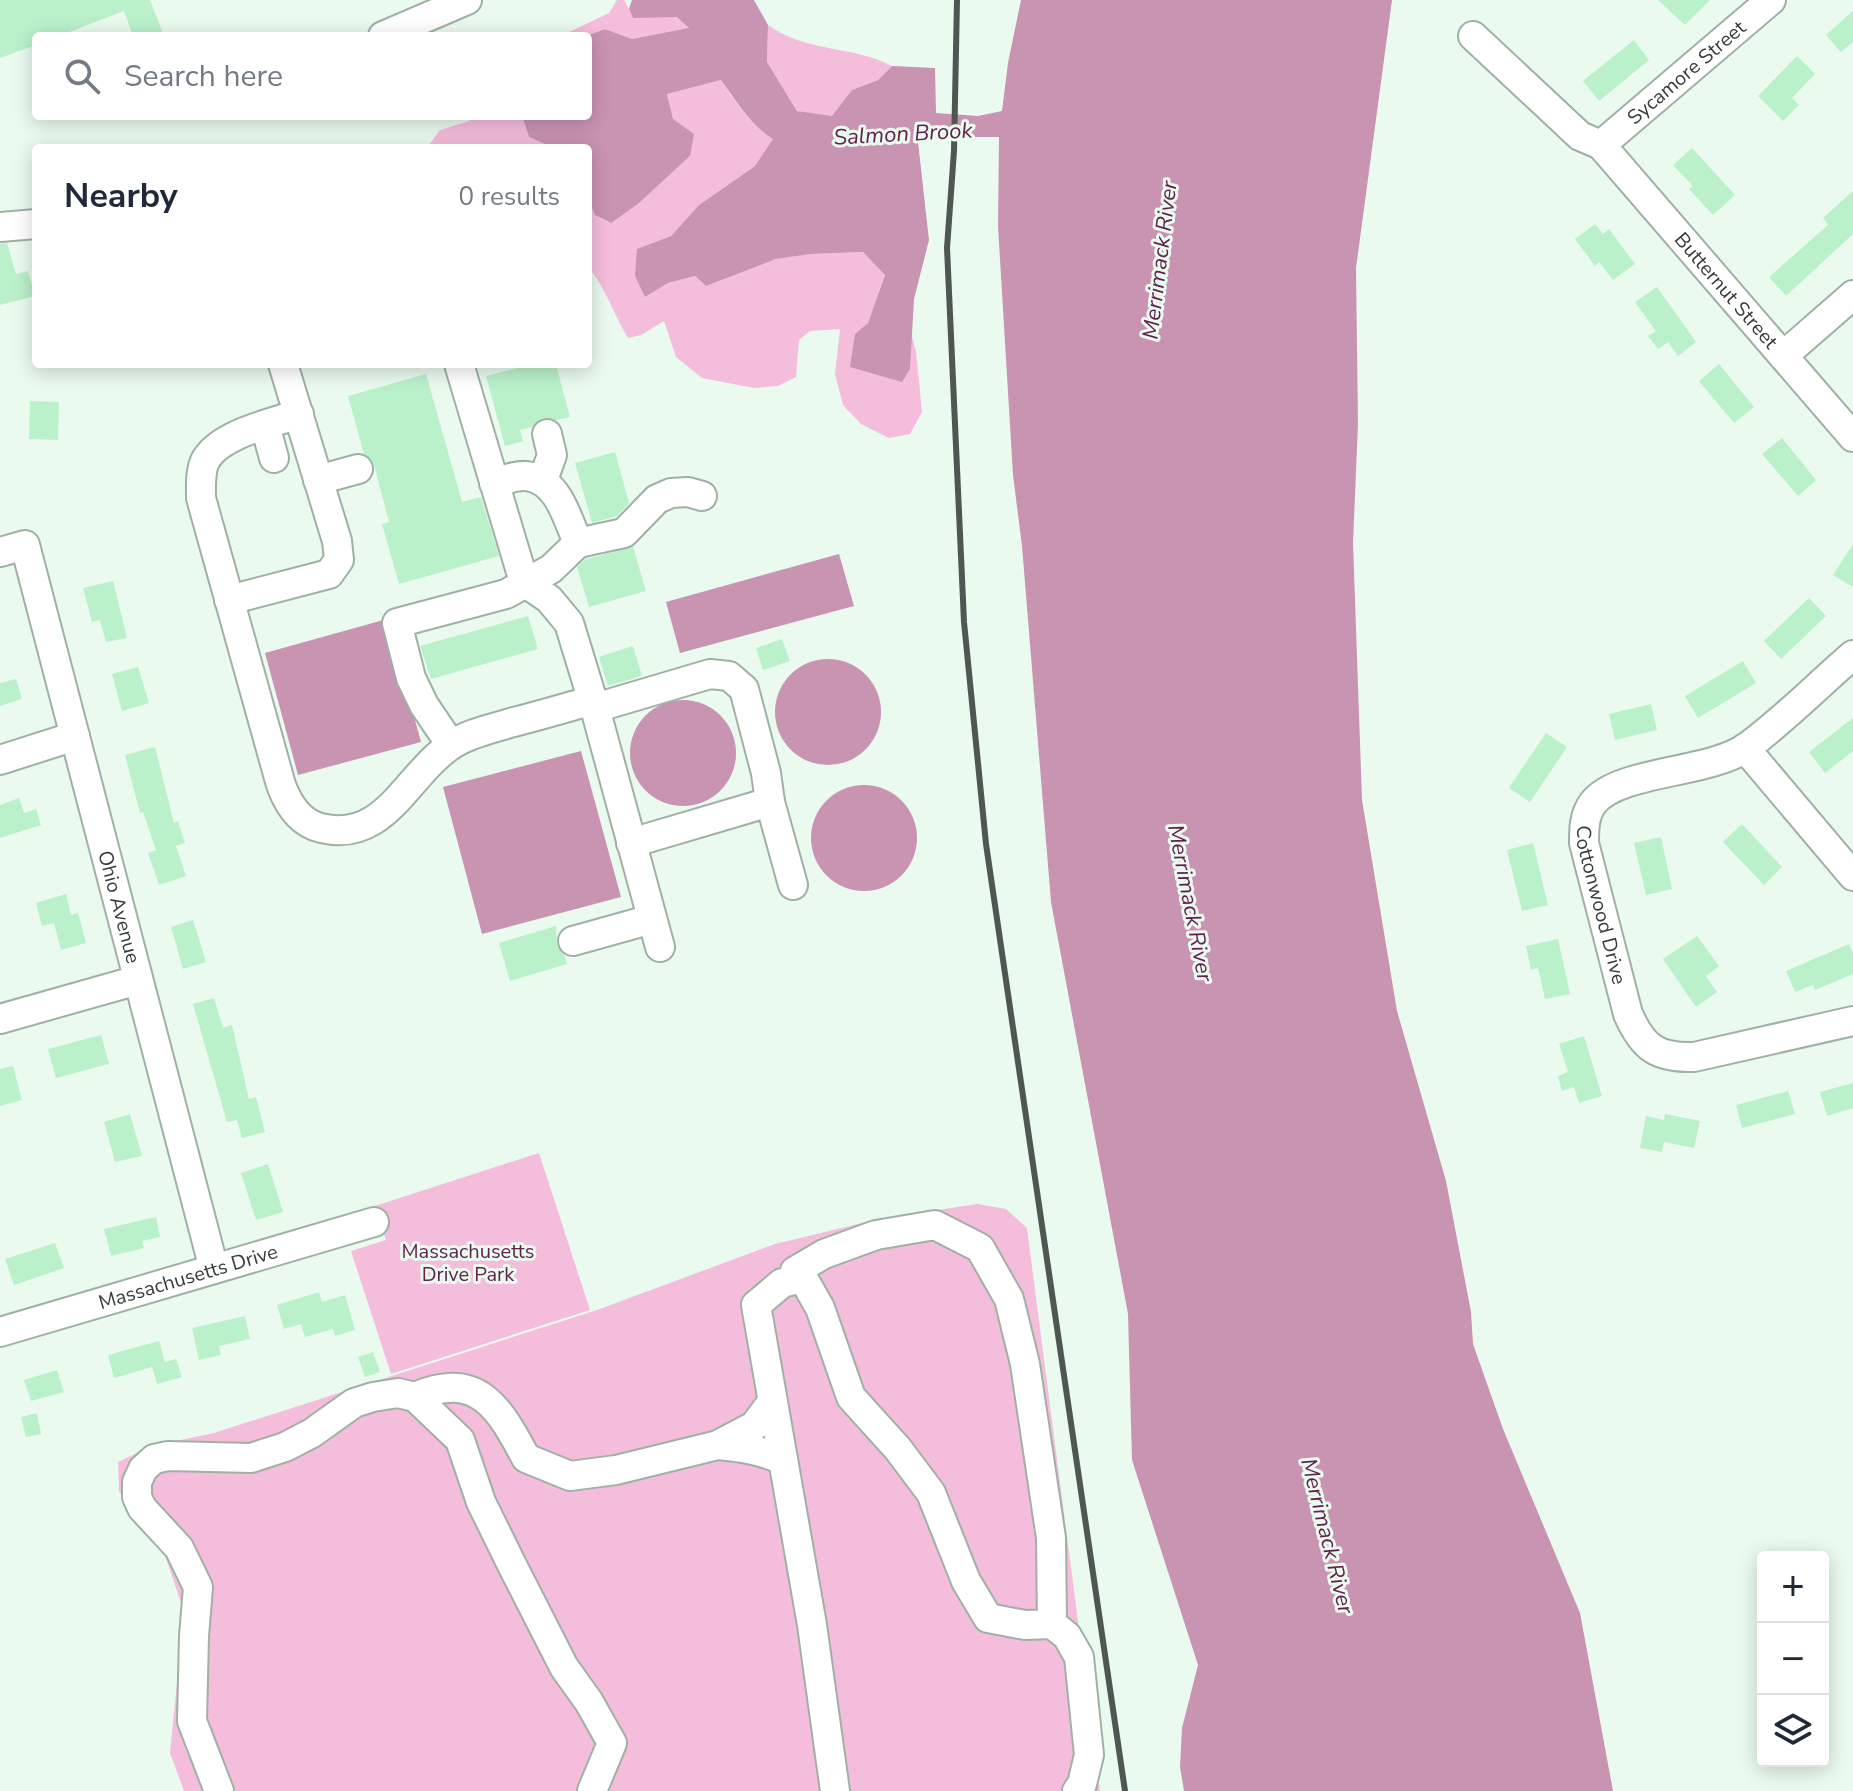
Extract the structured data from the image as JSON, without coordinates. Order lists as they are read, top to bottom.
{
  "streets": {
    "street": [
      "Sycamore Street",
      "Butternut Street",
      "Cottonwood Drive",
      "Ohio Avenue",
      "Massachusetts Drive"
    ]
  },
  "crossings": [
    ["Sycamore Street", "Butternut Street"],
    ["Ohio Avenue", "Massachusetts Drive"]
  ],
  "water": ["Salmon Brook", "Merrimack River"],
  "parks": ["Massachusetts Drive Park"],
  "page": {
    "search": "Search here",
    "heading": ["Nearby", "0 results"],
    "map_buttons": ["+", "−"]
  }
}
